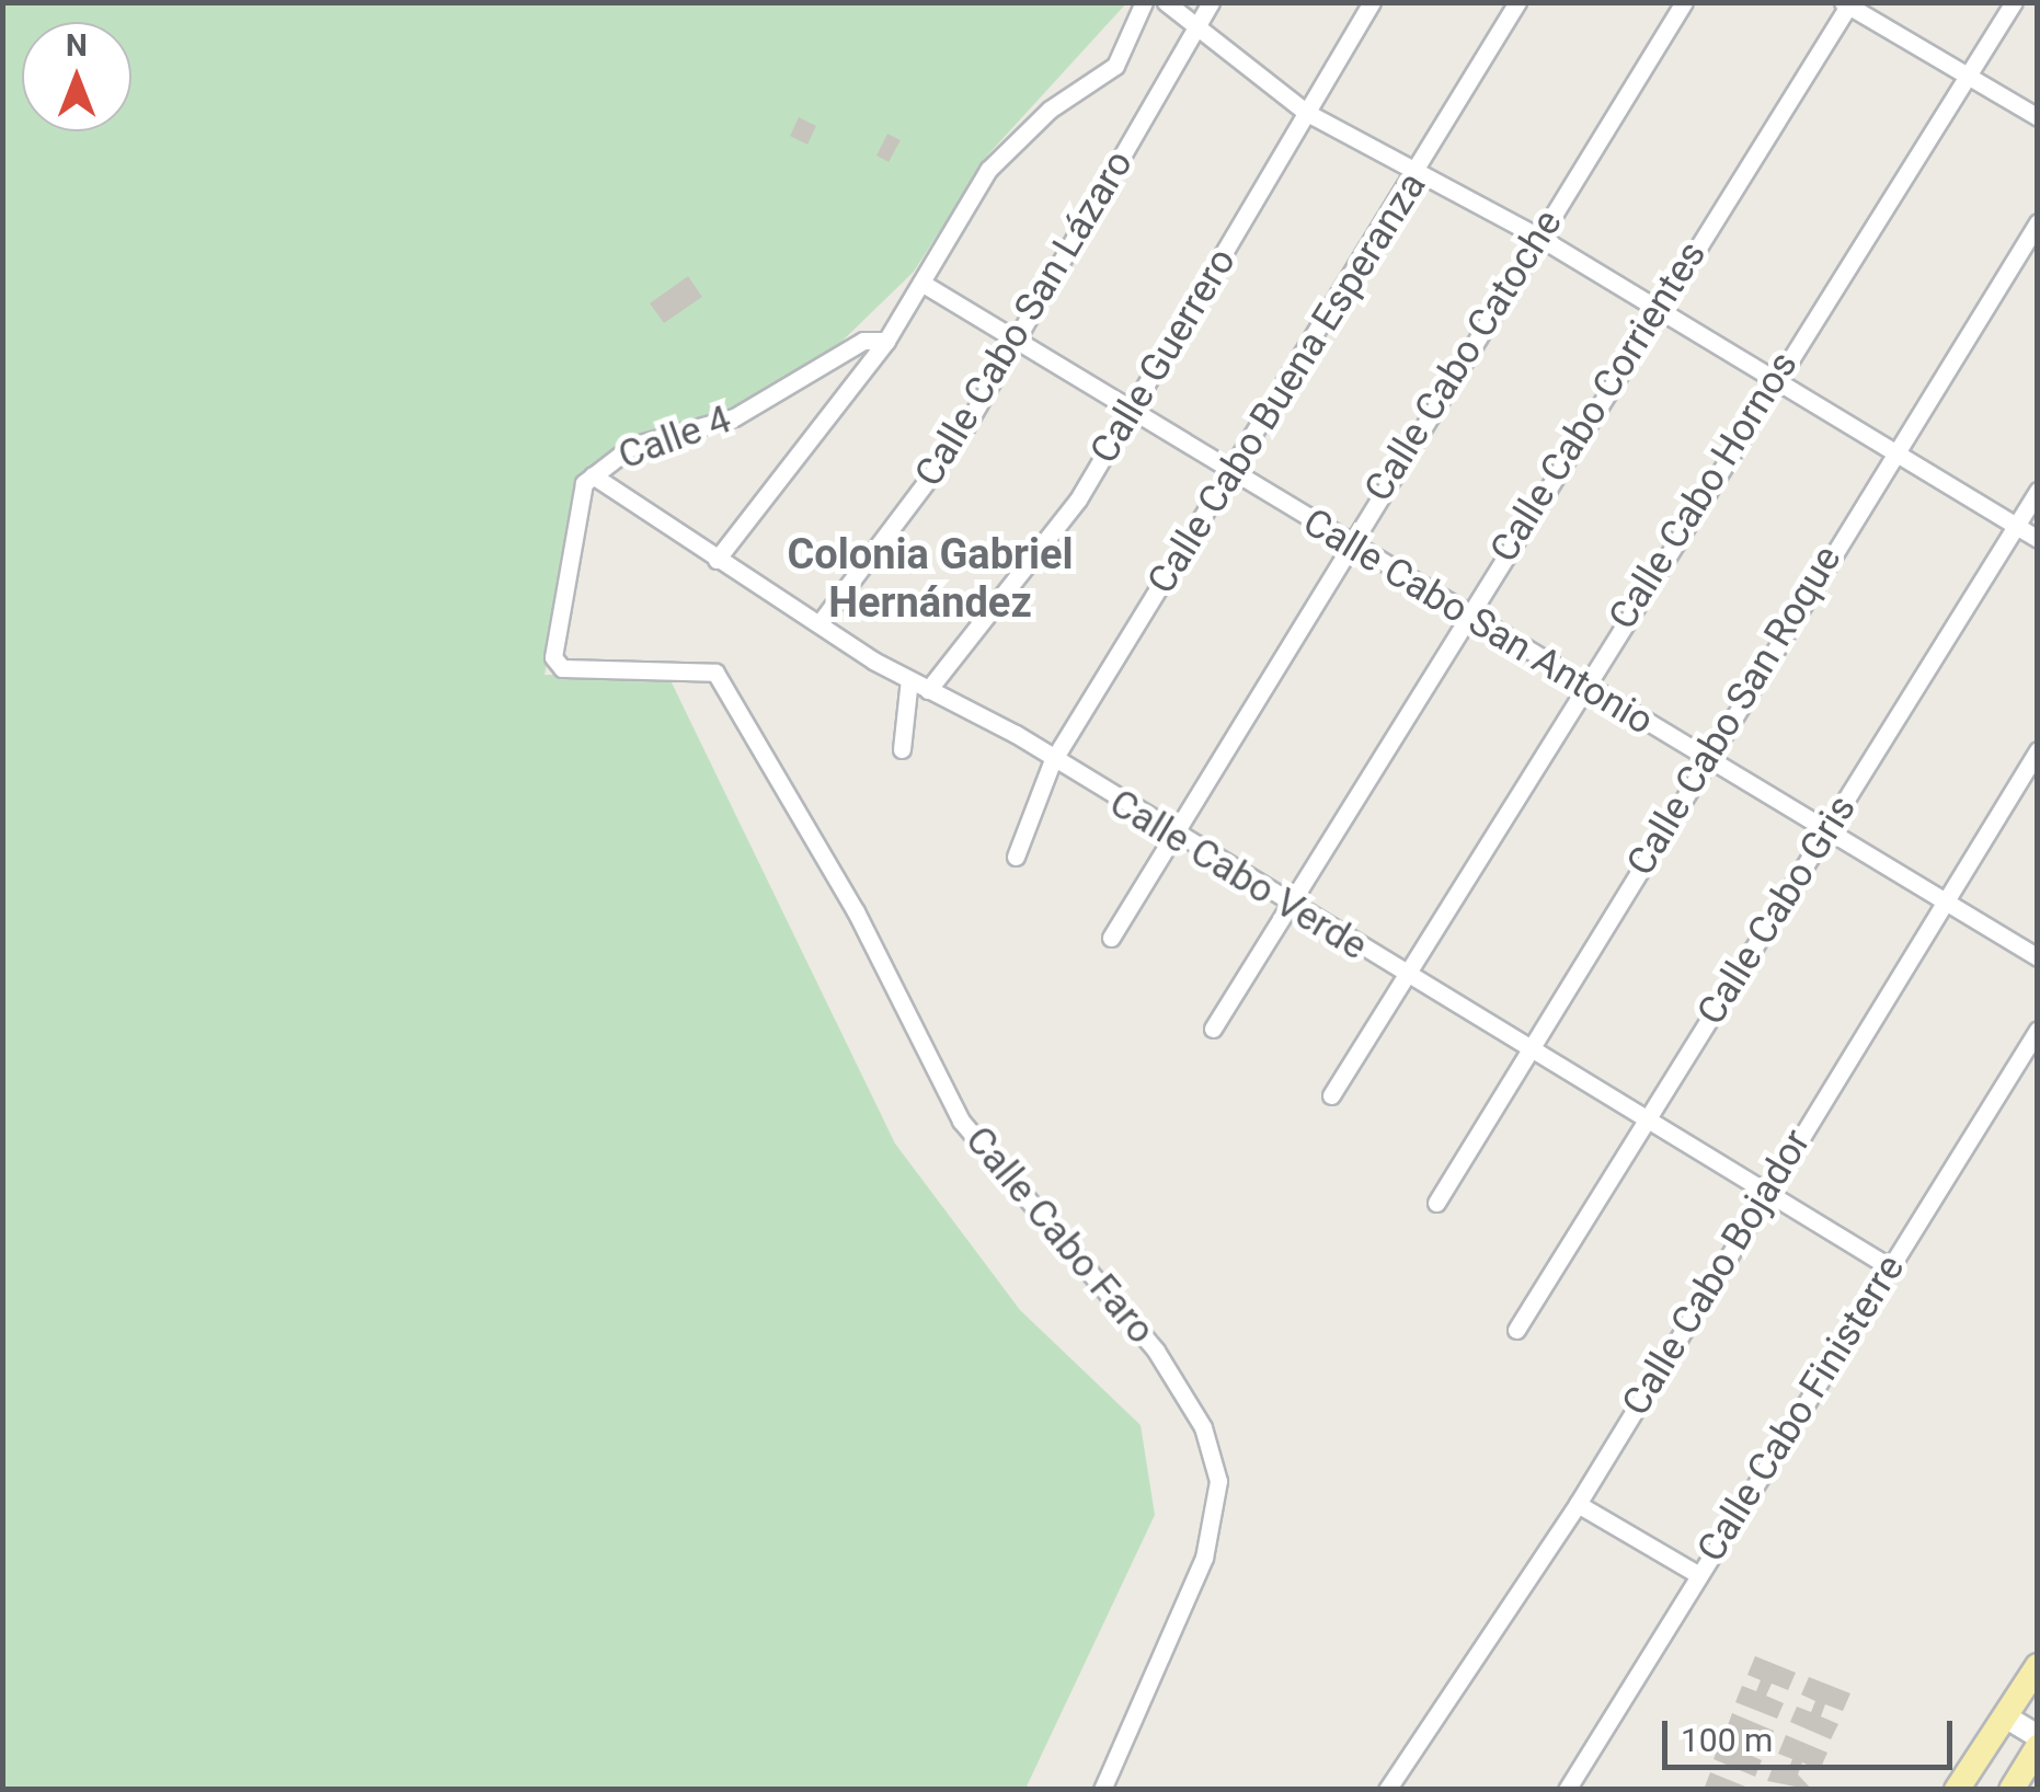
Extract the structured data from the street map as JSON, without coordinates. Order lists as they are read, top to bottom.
{
  "streets": {
    "street": [
      "Calle Cabo San Lázaro",
      "Calle Guerrero",
      "Calle Cabo Catoche",
      "Calle Cabo Buena Esperanza",
      "Calle Cabo Corrientes",
      "Calle 4",
      "Calle Cabo Hornos",
      "Calle Cabo San Antonio",
      "Calle Cabo San Roque",
      "Calle Cabo Verde",
      "Calle Cabo Gris",
      "Calle Cabo Faro",
      "Calle Cabo Bojador",
      "Calle Cabo Finisterre"
    ]
  },
  "crossings": [
    ["Calle Cabo San Lázaro", "Calle Cabo San Antonio"],
    ["Calle Cabo San Lázaro", "Calle Cabo Verde"],
    ["Calle Guerrero", "Calle Cabo San Antonio"],
    ["Calle Guerrero", "Calle Cabo Verde"],
    ["Calle Cabo Catoche", "Calle Cabo San Antonio"],
    ["Calle Cabo Catoche", "Calle Cabo Verde"],
    ["Calle Cabo Buena Esperanza", "Calle Cabo San Antonio"],
    ["Calle Cabo Buena Esperanza", "Calle Cabo Verde"],
    ["Calle Cabo Corrientes", "Calle Cabo San Antonio"],
    ["Calle Cabo Corrientes", "Calle Cabo Verde"],
    ["Calle 4", "Calle Cabo Verde"],
    ["Calle 4", "Calle Cabo Faro"],
    ["Calle Cabo Hornos", "Calle Cabo San Antonio"],
    ["Calle Cabo Hornos", "Calle Cabo Verde"],
    ["Calle Cabo San Antonio", "Calle Cabo San Roque"],
    ["Calle Cabo San Antonio", "Calle Cabo Gris"],
    ["Calle Cabo San Antonio", "Calle Cabo Bojador"],
    ["Calle Cabo San Roque", "Calle Cabo Verde"],
    ["Calle Cabo Verde", "Calle Cabo Gris"],
    ["Calle Cabo Verde", "Calle Cabo Bojador"],
    ["Calle Cabo Verde", "Calle Cabo Finisterre"]
  ],
  "districts": ["Colonia Gabriel Hernández"],
  "scale_bar": "100 m",
  "north": "top"
}
